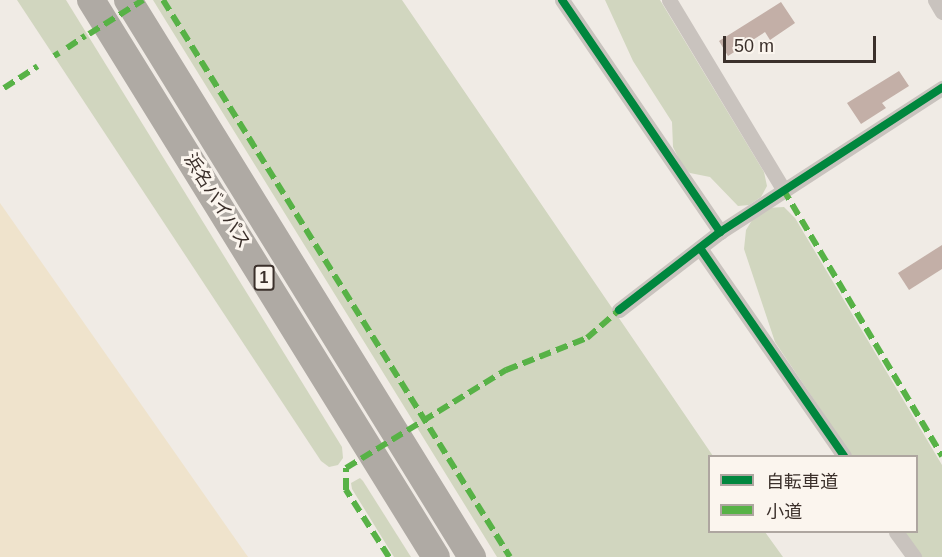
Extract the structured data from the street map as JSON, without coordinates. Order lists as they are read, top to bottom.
{
  "streets": {
    "highway": ["浜名バイパス", "1"]
  },
  "legend": ["自転車道", "小道"],
  "scale_bar": "50 m"
}
